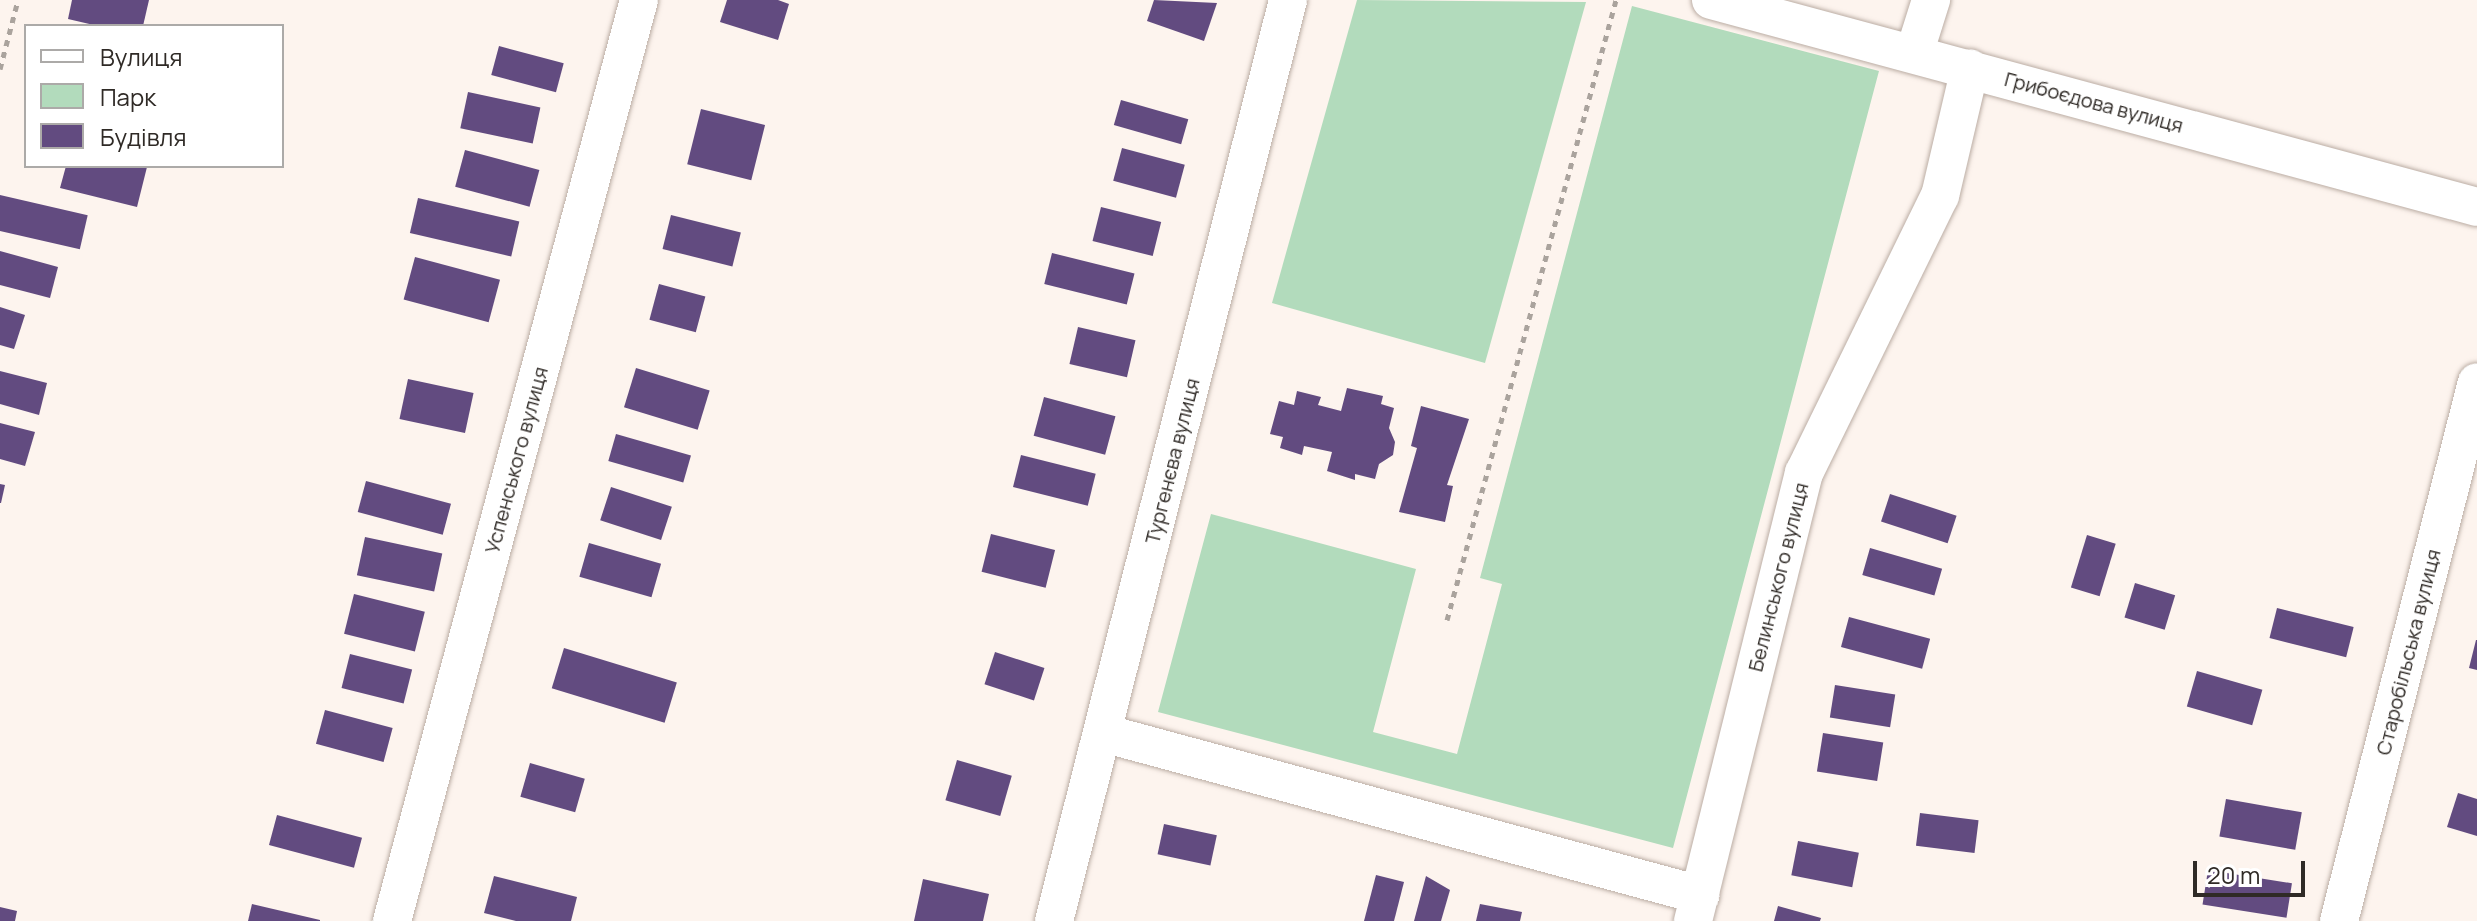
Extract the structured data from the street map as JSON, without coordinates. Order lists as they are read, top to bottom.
{
  "streets": {
    "street": [
      "Грибоєдова вулиця",
      "Успенського вулиця",
      "Тургенєва вулиця",
      "Белинського вулиця",
      "Старобільська вулиця"
    ]
  },
  "crossings": [
    ["Грибоєдова вулиця", "Белинського вулиця"]
  ],
  "legend": ["Вулиця", "Парк", "Будівля"],
  "scale_bar": "20 m"
}
